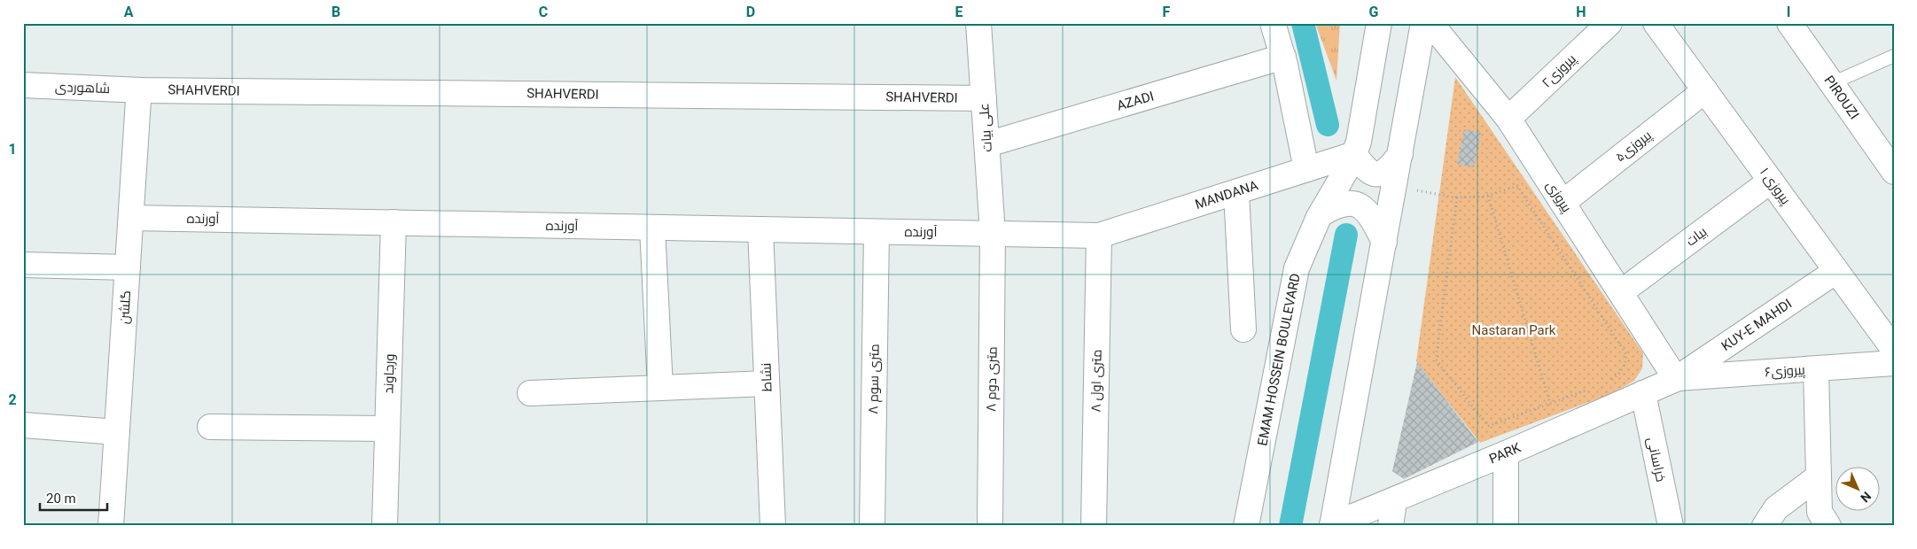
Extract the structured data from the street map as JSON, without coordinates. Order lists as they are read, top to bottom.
{
  "streets": {
    "street": [
      "پیروزی۲",
      "شاهوردی",
      "SHAHVERDI",
      "PIROUZI",
      "AZADI",
      "علی بیات",
      "پیروزی۵",
      "پیروزی ۱",
      "MANDANA",
      "پیروزی",
      "آورنده",
      "بیات",
      "گلشن",
      "KUY-E MAHDI",
      "EMAM HOSSEIN BOULEVARD",
      "پیروزی۶",
      "ورجاوند",
      "نشاط",
      "۸ متری سوم",
      "۸ متری دوم",
      "۸ متری اول",
      "PARK",
      "خراسانی"
    ]
  },
  "crossings": [
    ["پیروزی۲", "پیروزی"],
    ["شاهوردی", "SHAHVERDI"],
    ["شاهوردی", "گلشن"],
    ["SHAHVERDI", "علی بیات"],
    ["SHAHVERDI", "گلشن"],
    ["AZADI", "علی بیات"],
    ["علی بیات", "MANDANA"],
    ["علی بیات", "آورنده"],
    ["علی بیات", "۸ متری دوم"],
    ["پیروزی۵", "پیروزی ۱"],
    ["پیروزی۵", "پیروزی"],
    ["پیروزی ۱", "بیات"],
    ["پیروزی ۱", "KUY-E MAHDI"],
    ["MANDANA", "آورنده"],
    ["MANDANA", "EMAM HOSSEIN BOULEVARD"],
    ["MANDANA", "۸ متری دوم"],
    ["MANDANA", "۸ متری اول"],
    ["پیروزی", "بیات"],
    ["پیروزی", "KUY-E MAHDI"],
    ["پیروزی", "پیروزی۶"],
    ["پیروزی", "PARK"],
    ["آورنده", "گلشن"],
    ["آورنده", "ورجاوند"],
    ["آورنده", "نشاط"],
    ["آورنده", "۸ متری سوم"],
    ["آورنده", "۸ متری دوم"],
    ["KUY-E MAHDI", "پیروزی۶"],
    ["KUY-E MAHDI", "PARK"],
    ["پیروزی۶", "PARK"],
    ["PARK", "خراسانی"]
  ],
  "parks": ["Nastaran Park"],
  "scale_bar": "20 m",
  "north": "bottom right",
  "grid": {
    "columns": [
      "A",
      "B",
      "C",
      "D",
      "E",
      "F",
      "G",
      "H",
      "I"
    ],
    "rows": ["1", "2"]
  }
}
